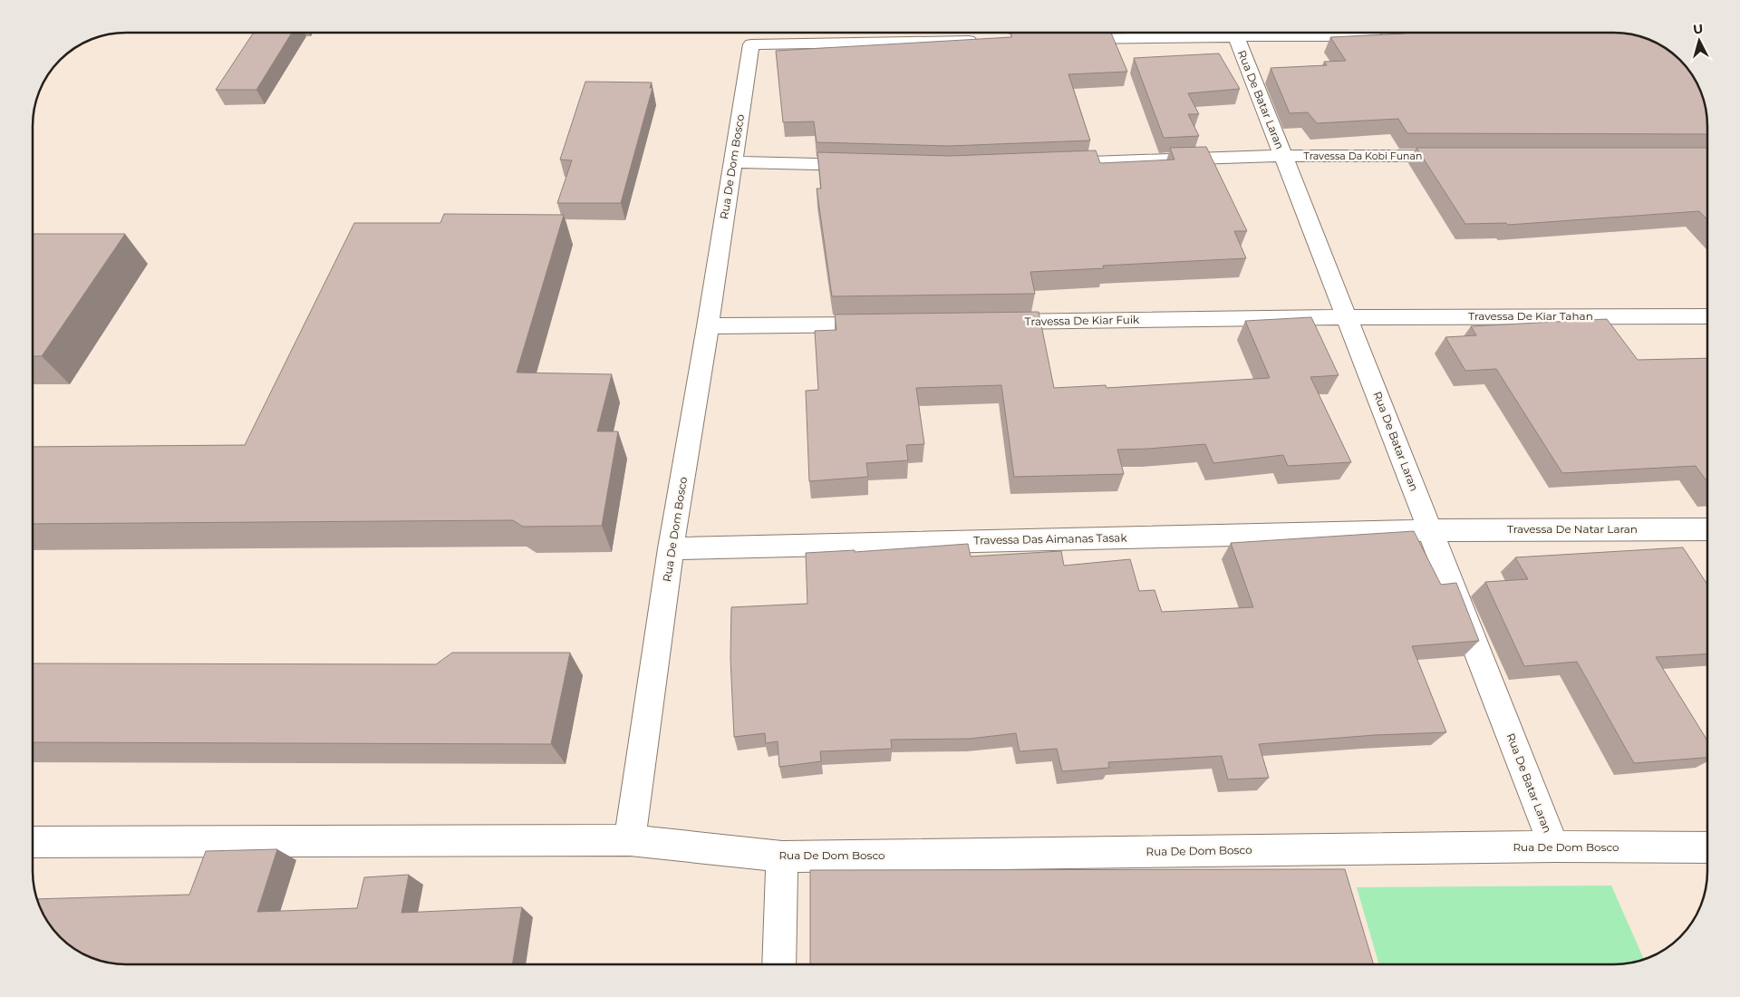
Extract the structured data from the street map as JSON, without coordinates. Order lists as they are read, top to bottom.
{
  "streets": {
    "street": [
      "Rua De Batar Laran",
      "Travessa Da Kobi Funan",
      "Rua De Dom Bosco",
      "Travessa De Kiar Tahan",
      "Travessa De Kiar Fuik",
      "Travessa De Natar Laran",
      "Travessa Das Aimanas Tasak"
    ]
  },
  "crossings": [
    ["Rua De Batar Laran", "Travessa Da Kobi Funan"],
    ["Rua De Batar Laran", "Rua De Dom Bosco"],
    ["Rua De Batar Laran", "Travessa De Kiar Tahan"],
    ["Rua De Batar Laran", "Travessa De Kiar Fuik"],
    ["Rua De Batar Laran", "Travessa De Natar Laran"],
    ["Rua De Batar Laran", "Travessa Das Aimanas Tasak"],
    ["Rua De Dom Bosco", "Travessa Das Aimanas Tasak"],
    ["Travessa De Kiar Tahan", "Travessa De Kiar Fuik"],
    ["Travessa De Natar Laran", "Travessa Das Aimanas Tasak"]
  ],
  "north": "top"
}
